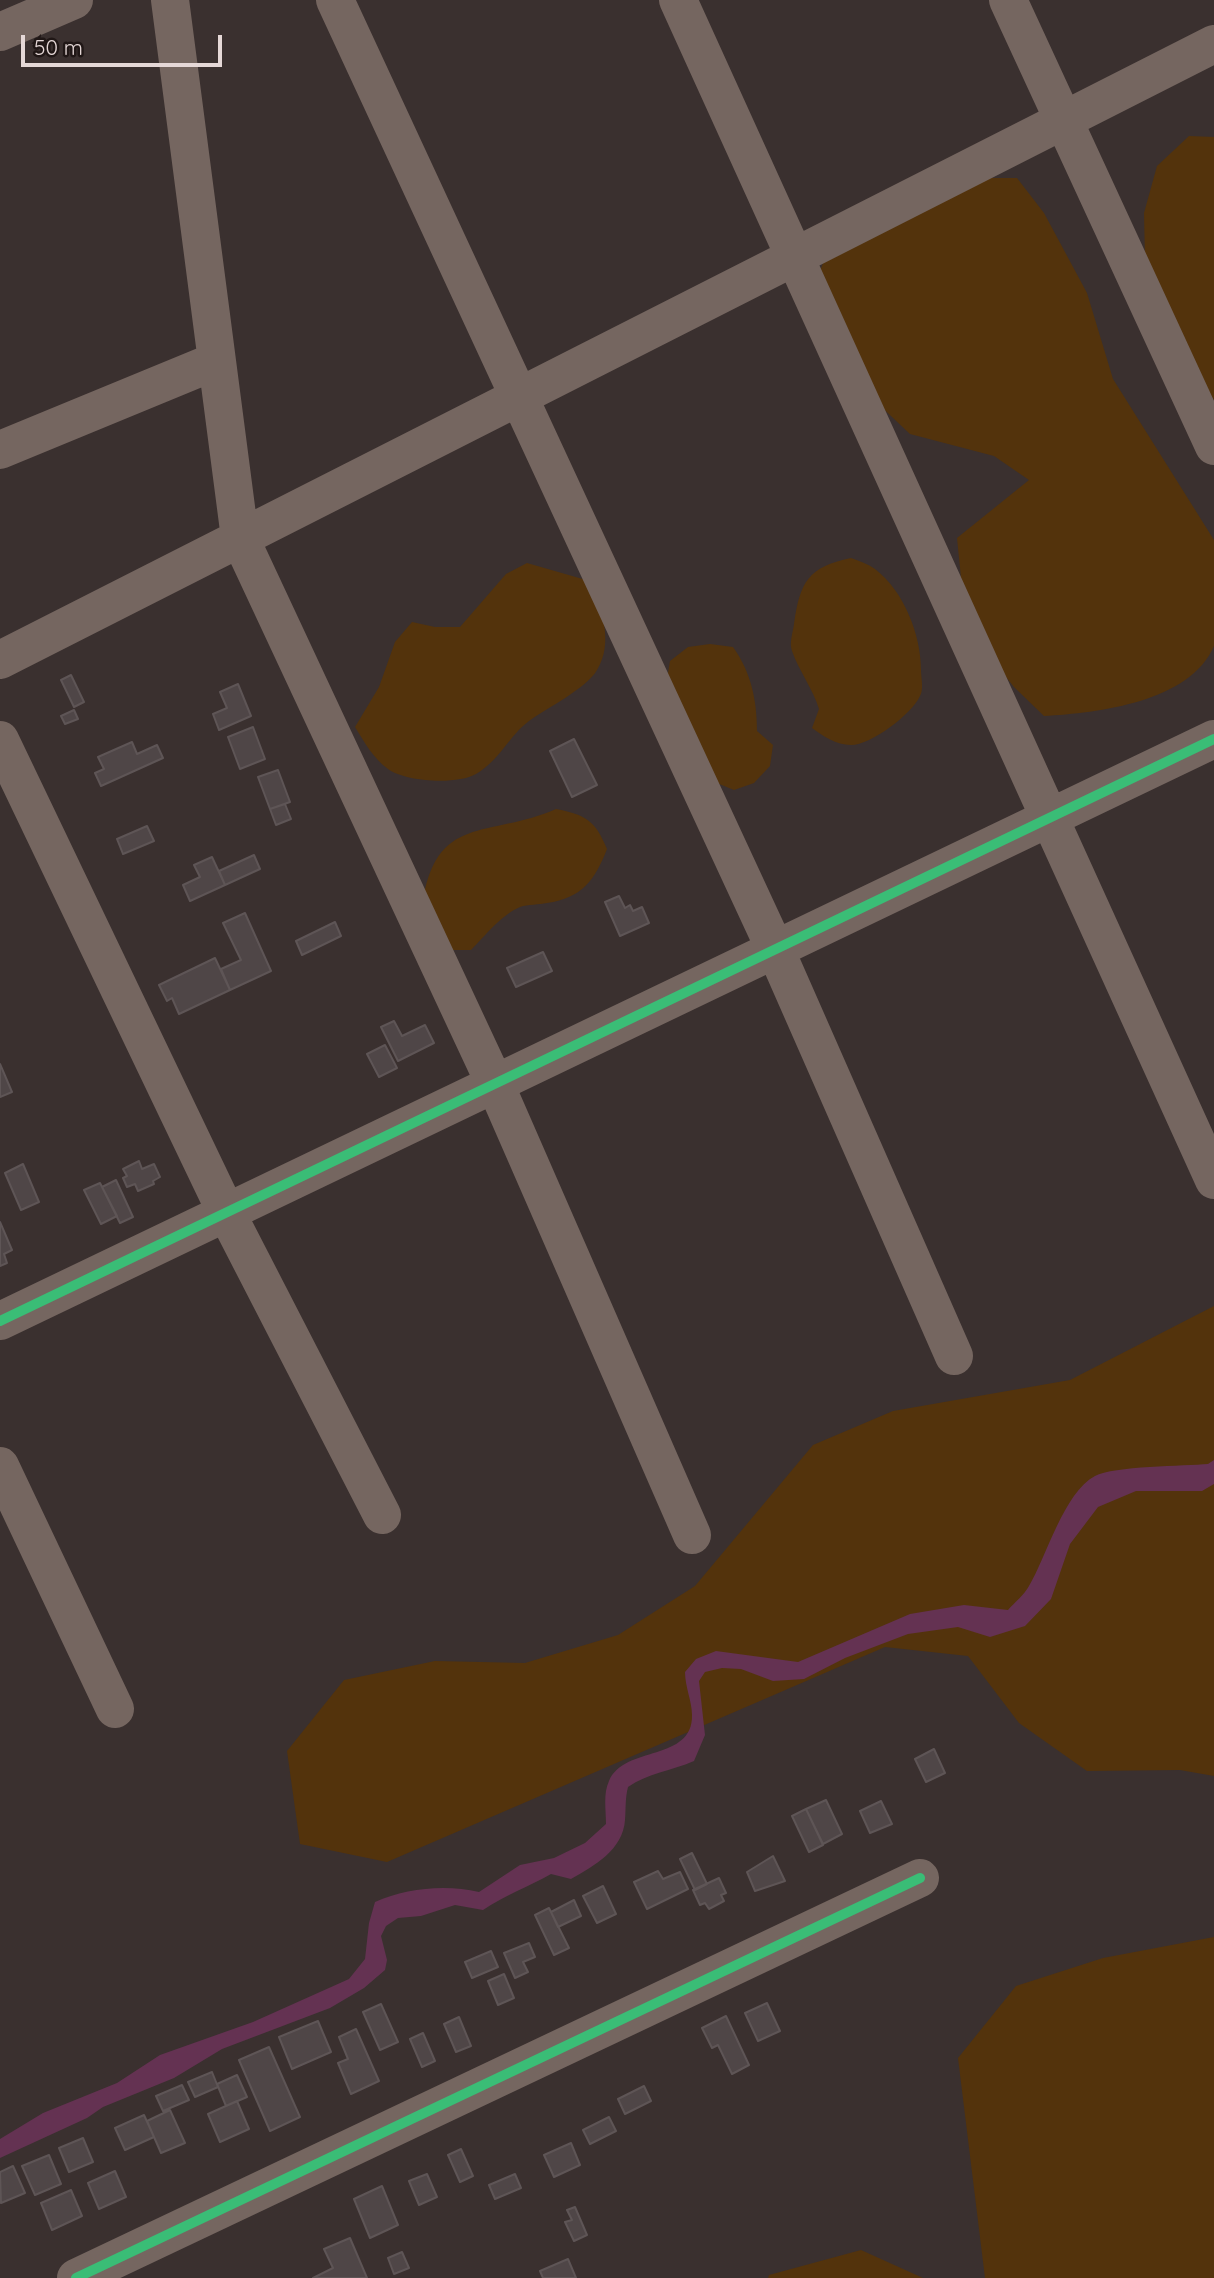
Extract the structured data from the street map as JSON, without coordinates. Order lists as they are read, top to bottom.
{
  "scale_bar": "50 m"
}
